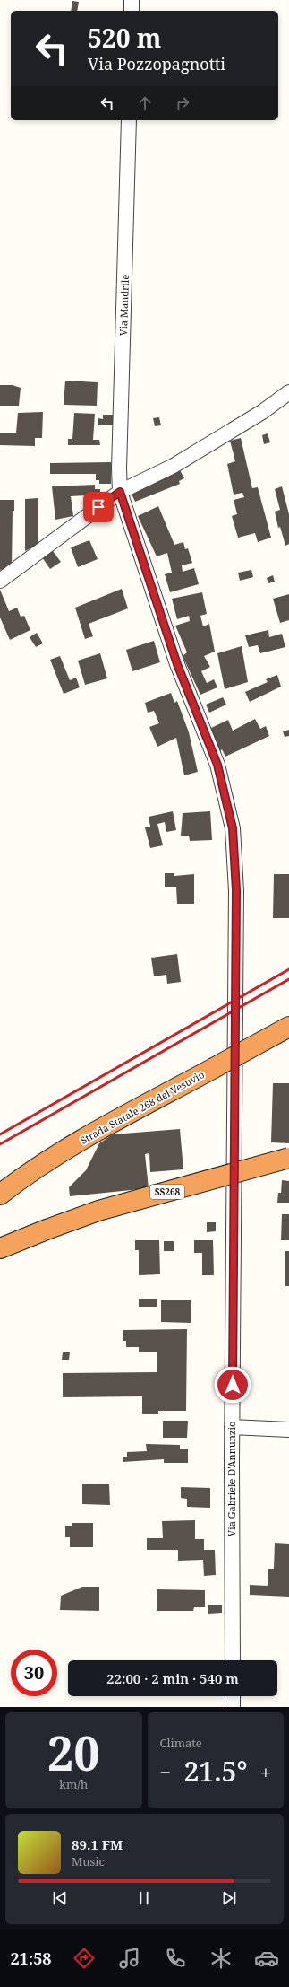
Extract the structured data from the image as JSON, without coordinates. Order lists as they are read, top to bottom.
{
  "streets": {
    "highway": ["Strada Statale 268 del Vesuvio", "SS268"],
    "street": ["Via Mandrile", "Via Gabriele D'Annunzio"]
  },
  "crossings": [
    ["Via Mandrile", "Via Gabriele D'Annunzio"]
  ],
  "page": {
    "turn": ["520 m", "Via Pozzopagnotti"],
    "limit": "30",
    "trip": "22:00 · 2 min · 540 m",
    "tile": [
      ["20", "km/h"],
      "Climate"
    ],
    "heat": ["−", "21.5°", "+"],
    "song": ["89.1 FM", "Music"],
    "tabs": "21:58"
  }
}
